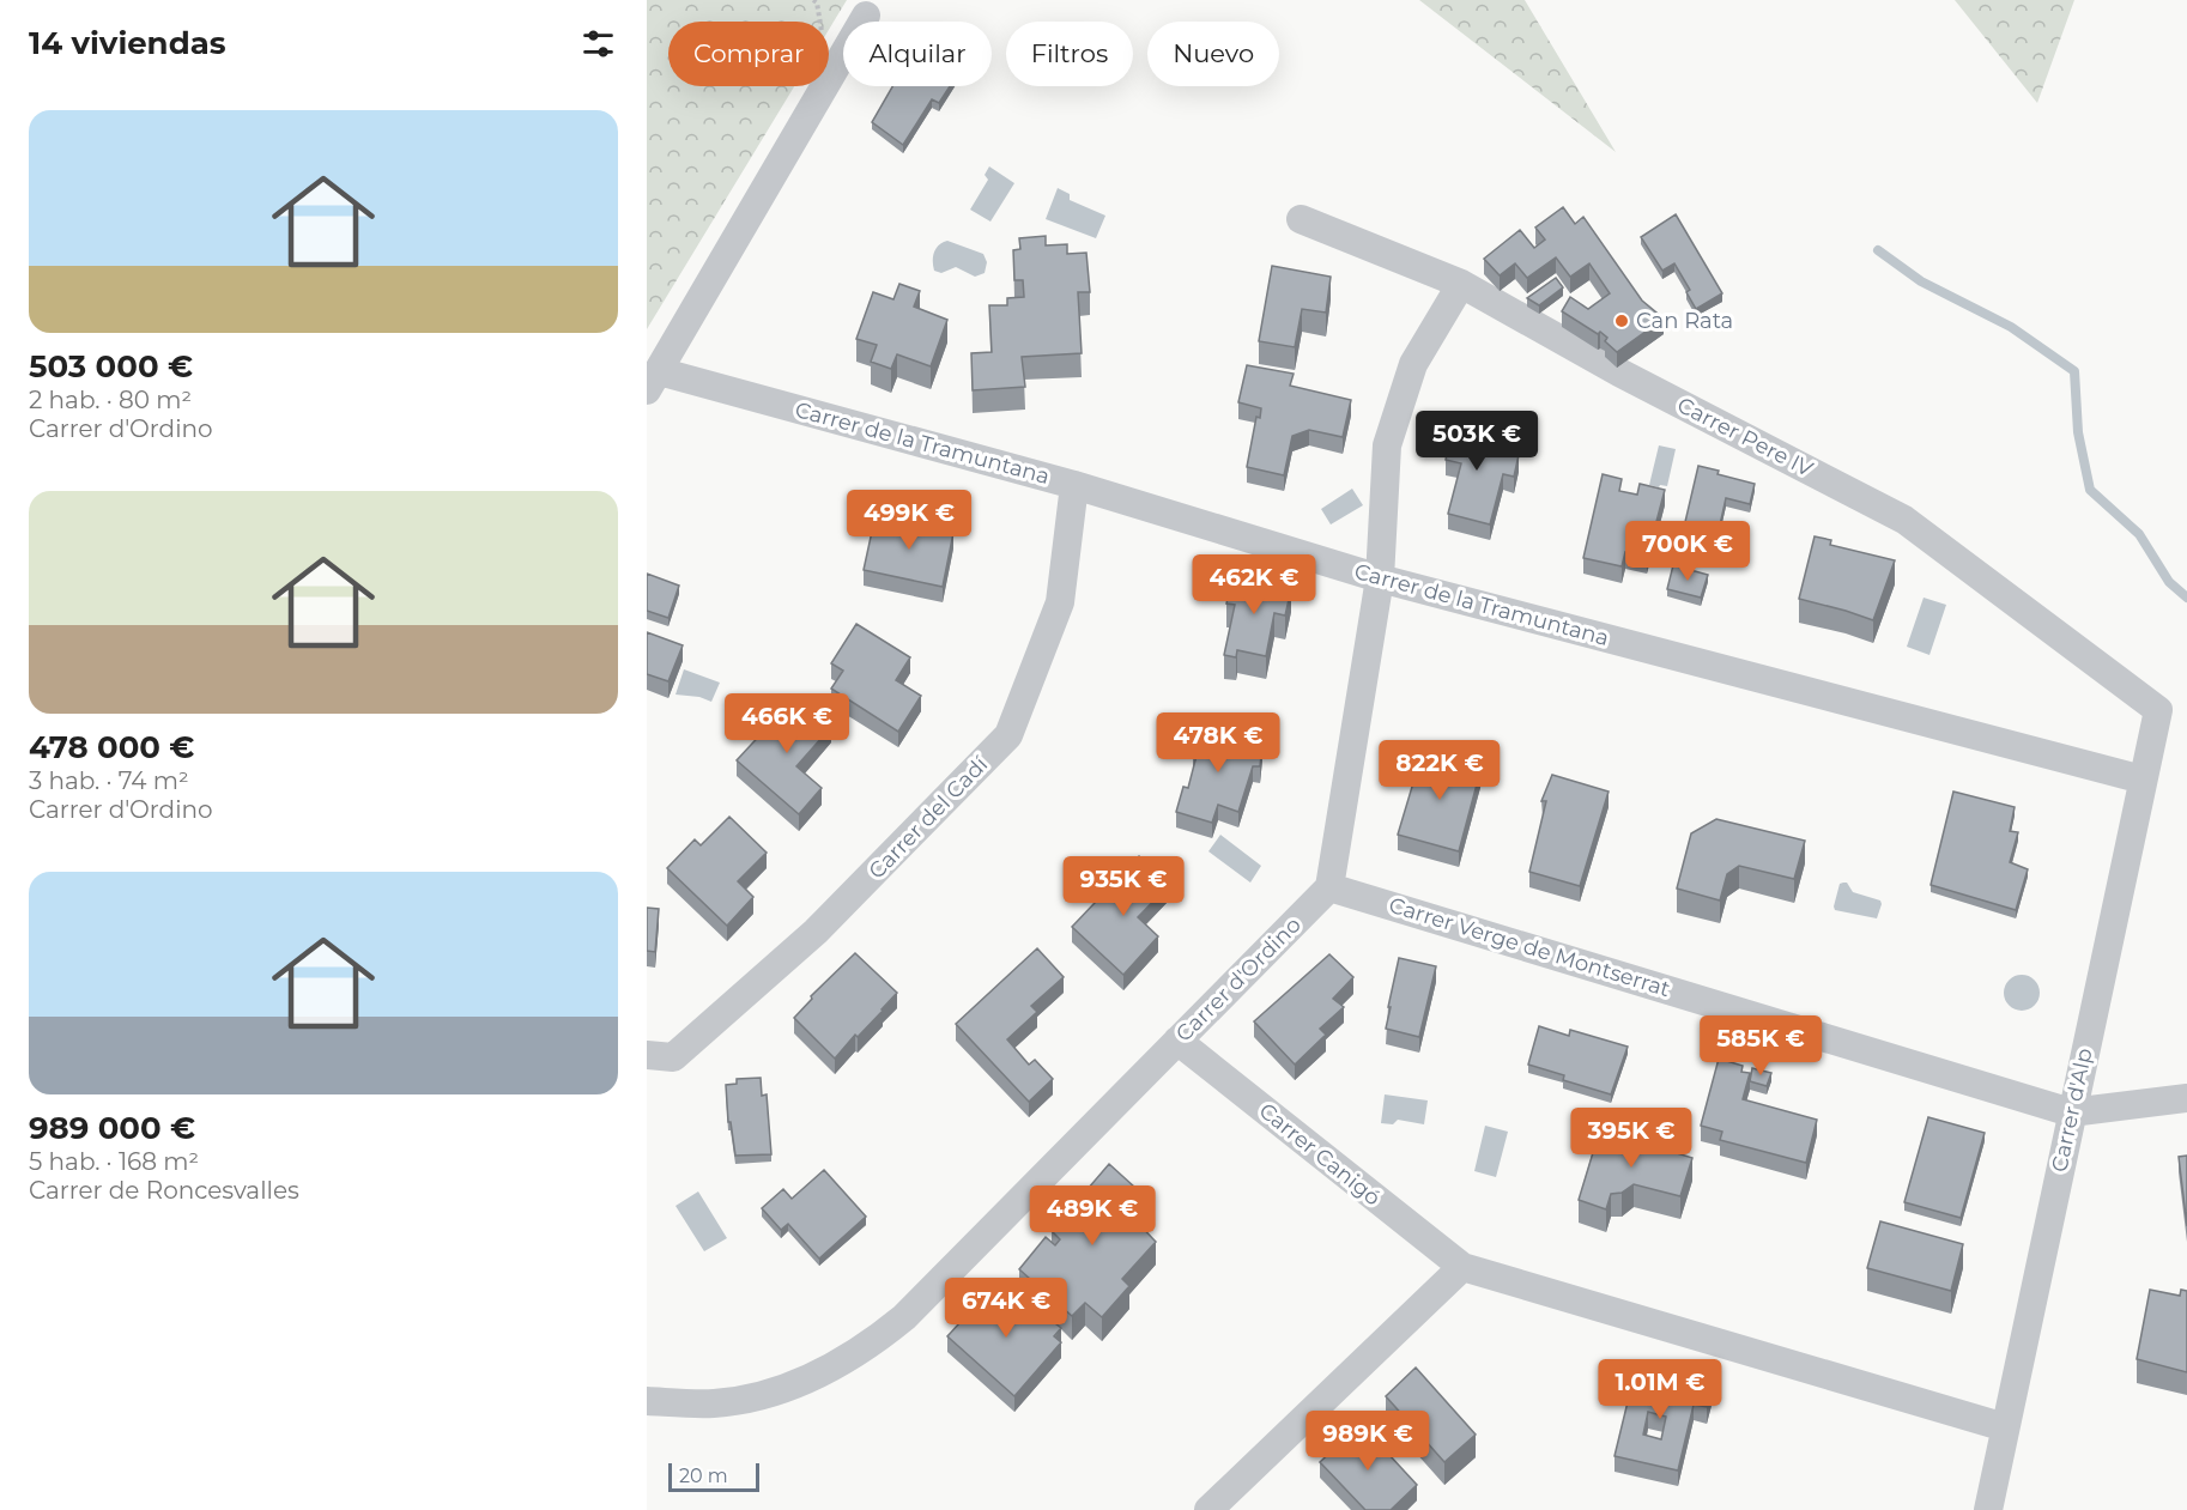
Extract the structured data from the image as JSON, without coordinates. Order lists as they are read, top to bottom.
{
  "streets": {
    "street": [
      "Carrer Pere IV",
      "Carrer de la Tramuntana",
      "Carrer del Cadí",
      "Carrer Verge de Montserrat",
      "Carrer d'Ordino",
      "Carrer d'Alp",
      "Carrer Canigó"
    ]
  },
  "crossings": [
    ["Carrer Pere IV", "Carrer d'Alp"],
    ["Carrer de la Tramuntana", "Carrer del Cadí"],
    ["Carrer de la Tramuntana", "Carrer d'Alp"],
    ["Carrer Verge de Montserrat", "Carrer d'Ordino"],
    ["Carrer Verge de Montserrat", "Carrer d'Alp"],
    ["Carrer d'Ordino", "Carrer Canigó"]
  ],
  "places": ["Can Rata"],
  "scale_bar": "20 m",
  "page": {
    "heading": "14 viviendas",
    "chip": [
      "Comprar",
      "Alquilar",
      "Filtros",
      "Nuevo"
    ],
    "list": [
      {
        "name": "503 000 €",
        "note": "2 hab. · 80 m² · Carrer d'Ordino"
      },
      {
        "name": "478 000 €",
        "note": "3 hab. · 74 m² · Carrer d'Ordino"
      },
      {
        "name": "989 000 €",
        "note": "5 hab. · 168 m² · Carrer de Roncesvalles"
      }
    ],
    "price": [
      "503K €",
      "499K €",
      "700K €",
      "462K €",
      "466K €",
      "478K €",
      "822K €",
      "935K €",
      "585K €",
      "395K €",
      "489K €",
      "674K €",
      "1.01M €",
      "989K €"
    ],
    "scale": "20 m"
  }
}
